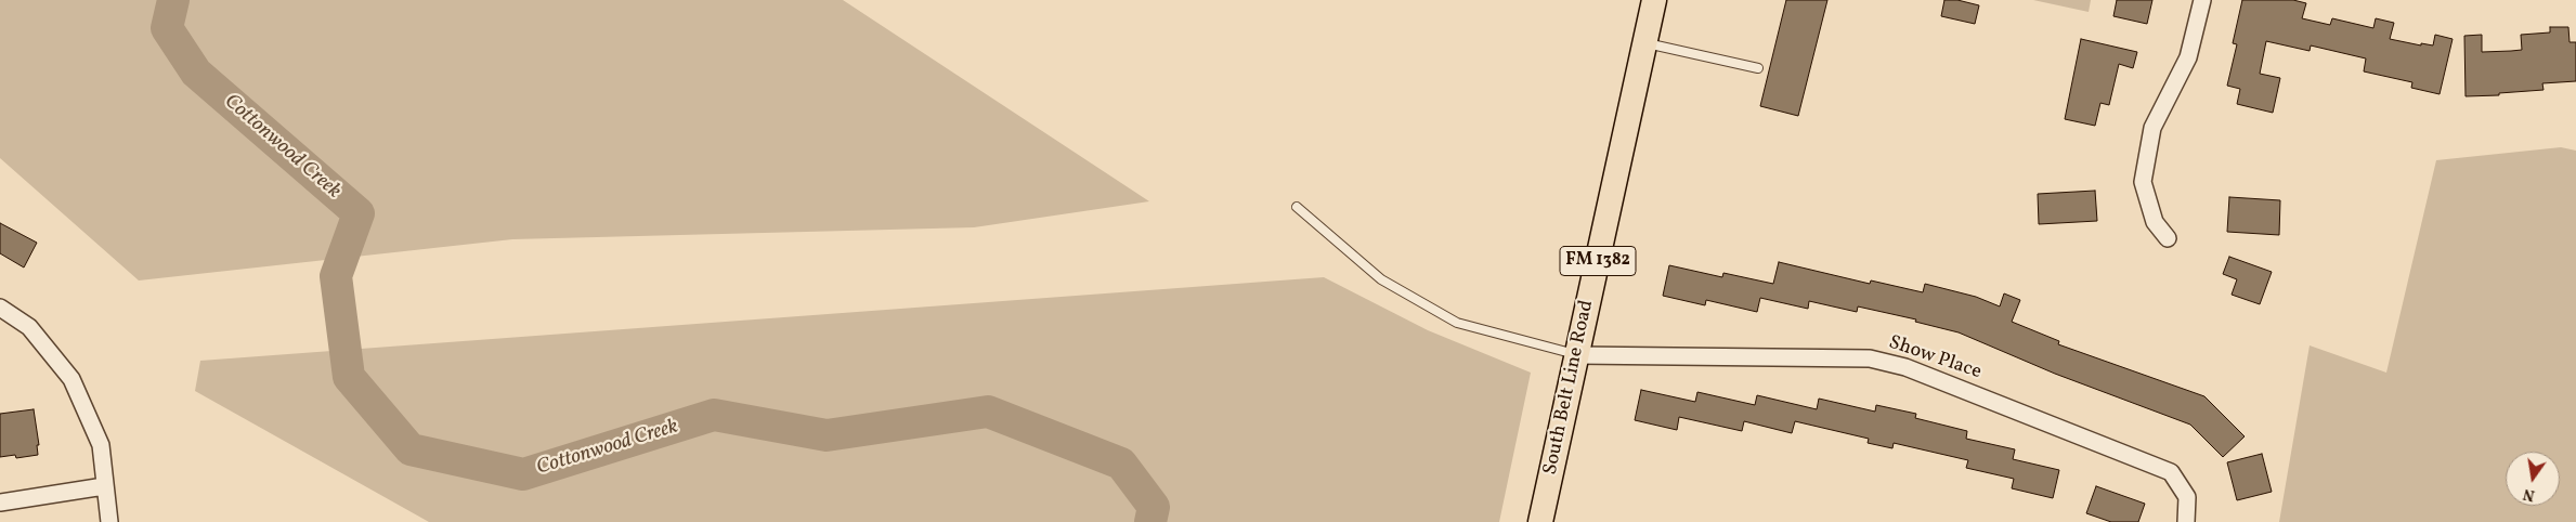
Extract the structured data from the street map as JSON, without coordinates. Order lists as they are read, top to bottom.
{
  "streets": {
    "main road": ["FM 1382", "South Belt Line Road"],
    "street": ["Show Place"]
  },
  "crossings": [
    ["Show Place", "South Belt Line Road"]
  ],
  "water": ["Cottonwood Creek"],
  "north": "bottom"
}
